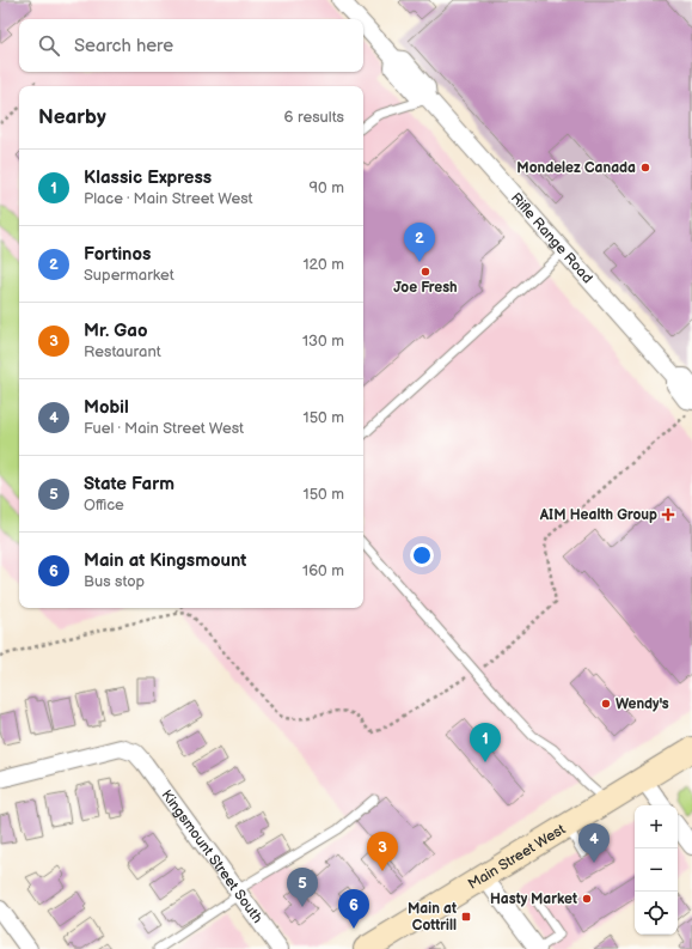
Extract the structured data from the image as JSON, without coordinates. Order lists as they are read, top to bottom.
{
  "streets": {
    "main road": ["Main Street West"],
    "street": ["Rifle Range Road", "Kingsmount Street South"]
  },
  "places": {
    "other": [
      "Mondelez Canada",
      "Joe Fresh",
      "Wendy's",
      "Hasty Market"
    ],
    "health": ["AIM Health Group"],
    "transit": ["Main at Cottrill"]
  },
  "page": {
    "search": "Search here",
    "heading": ["Nearby", "6 results"],
    "list": [
      {
        "mark": "1",
        "name": "Klassic Express",
        "note": "Place · Main Street West",
        "value": "90 m"
      },
      {
        "mark": "2",
        "name": "Fortinos",
        "note": "Supermarket",
        "value": "120 m"
      },
      {
        "mark": "3",
        "name": "Mr. Gao",
        "note": "Restaurant",
        "value": "130 m"
      },
      {
        "mark": "4",
        "name": "Mobil",
        "note": "Fuel · Main Street West",
        "value": "150 m"
      },
      {
        "mark": "5",
        "name": "State Farm",
        "note": "Office",
        "value": "150 m"
      },
      {
        "mark": "6",
        "name": "Main at Kingsmount",
        "note": "Bus stop",
        "value": "160 m"
      }
    ],
    "pins": [
      "2",
      "1",
      "4",
      "3",
      "5",
      "6"
    ],
    "map_buttons": ["+", "−"]
  }
}
